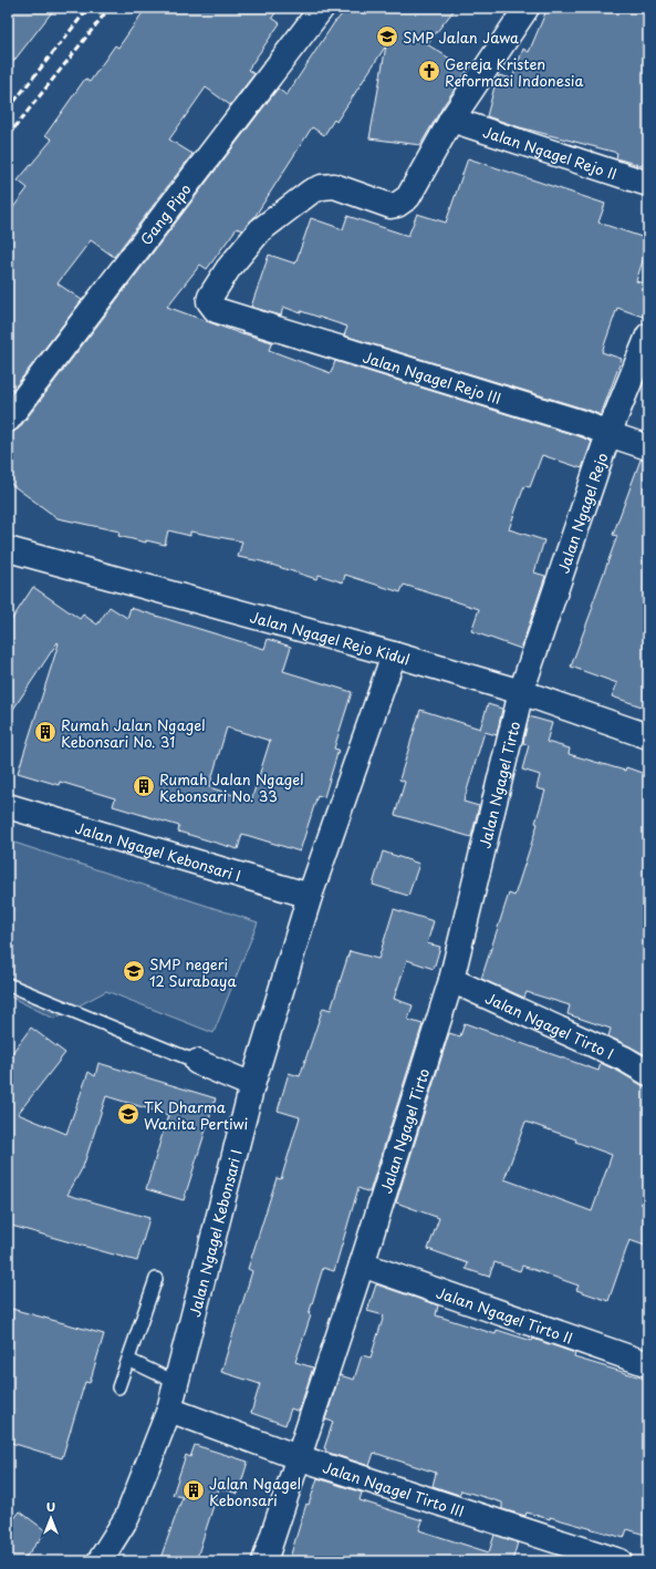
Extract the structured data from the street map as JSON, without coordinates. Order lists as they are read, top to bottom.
{
  "streets": {
    "street": [
      "Jalan Ngagel Rejo II",
      "Gang Pipo",
      "Jalan Ngagel Rejo III",
      "Jalan Ngagel Rejo",
      "Jalan Ngagel Rejo Kidul",
      "Jalan Ngagel Tirto",
      "Jalan Ngagel Kebonsari I",
      "Jalan Ngagel Tirto I",
      "Jalan Ngagel Tirto II",
      "Jalan Ngagel Tirto III"
    ]
  },
  "crossings": [
    ["Jalan Ngagel Rejo II", "Jalan Ngagel Rejo III"],
    ["Jalan Ngagel Rejo III", "Jalan Ngagel Rejo"],
    ["Jalan Ngagel Rejo", "Jalan Ngagel Rejo Kidul"],
    ["Jalan Ngagel Rejo", "Jalan Ngagel Tirto"],
    ["Jalan Ngagel Rejo Kidul", "Jalan Ngagel Tirto"],
    ["Jalan Ngagel Rejo Kidul", "Jalan Ngagel Kebonsari I"],
    ["Jalan Ngagel Tirto", "Jalan Ngagel Tirto I"],
    ["Jalan Ngagel Tirto", "Jalan Ngagel Tirto II"],
    ["Jalan Ngagel Tirto", "Jalan Ngagel Tirto III"],
    ["Jalan Ngagel Kebonsari I", "Jalan Ngagel Tirto III"]
  ],
  "places": {
    "school or university": ["SMP Jalan Jawa", "SMP negeri 12 Surabaya", "TK Dharma Wanita Pertiwi"],
    "church": ["Gereja Kristen Reformasi Indonesia"],
    "building": ["Rumah Jalan Ngagel Kebonsari No. 31", "Rumah Jalan Ngagel Kebonsari No. 33", "Jalan Ngagel Kebonsari"]
  },
  "north": "top"
}
